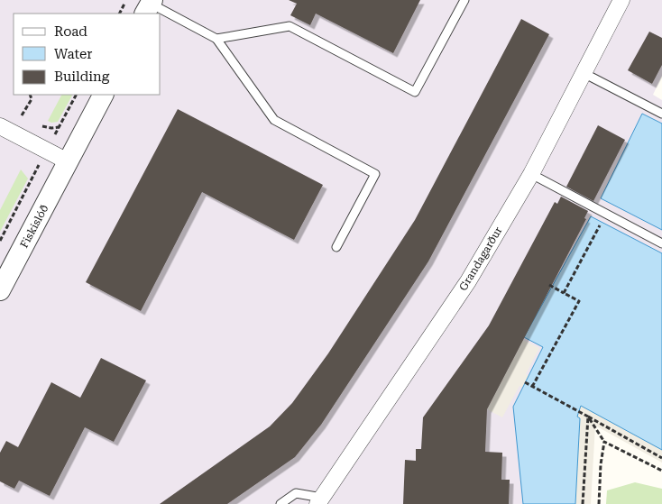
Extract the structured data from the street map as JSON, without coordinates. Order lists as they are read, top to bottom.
{
  "streets": {
    "street": ["Fiskislóð", "Grandagarður"]
  },
  "legend": ["Road", "Water", "Building"]
}
